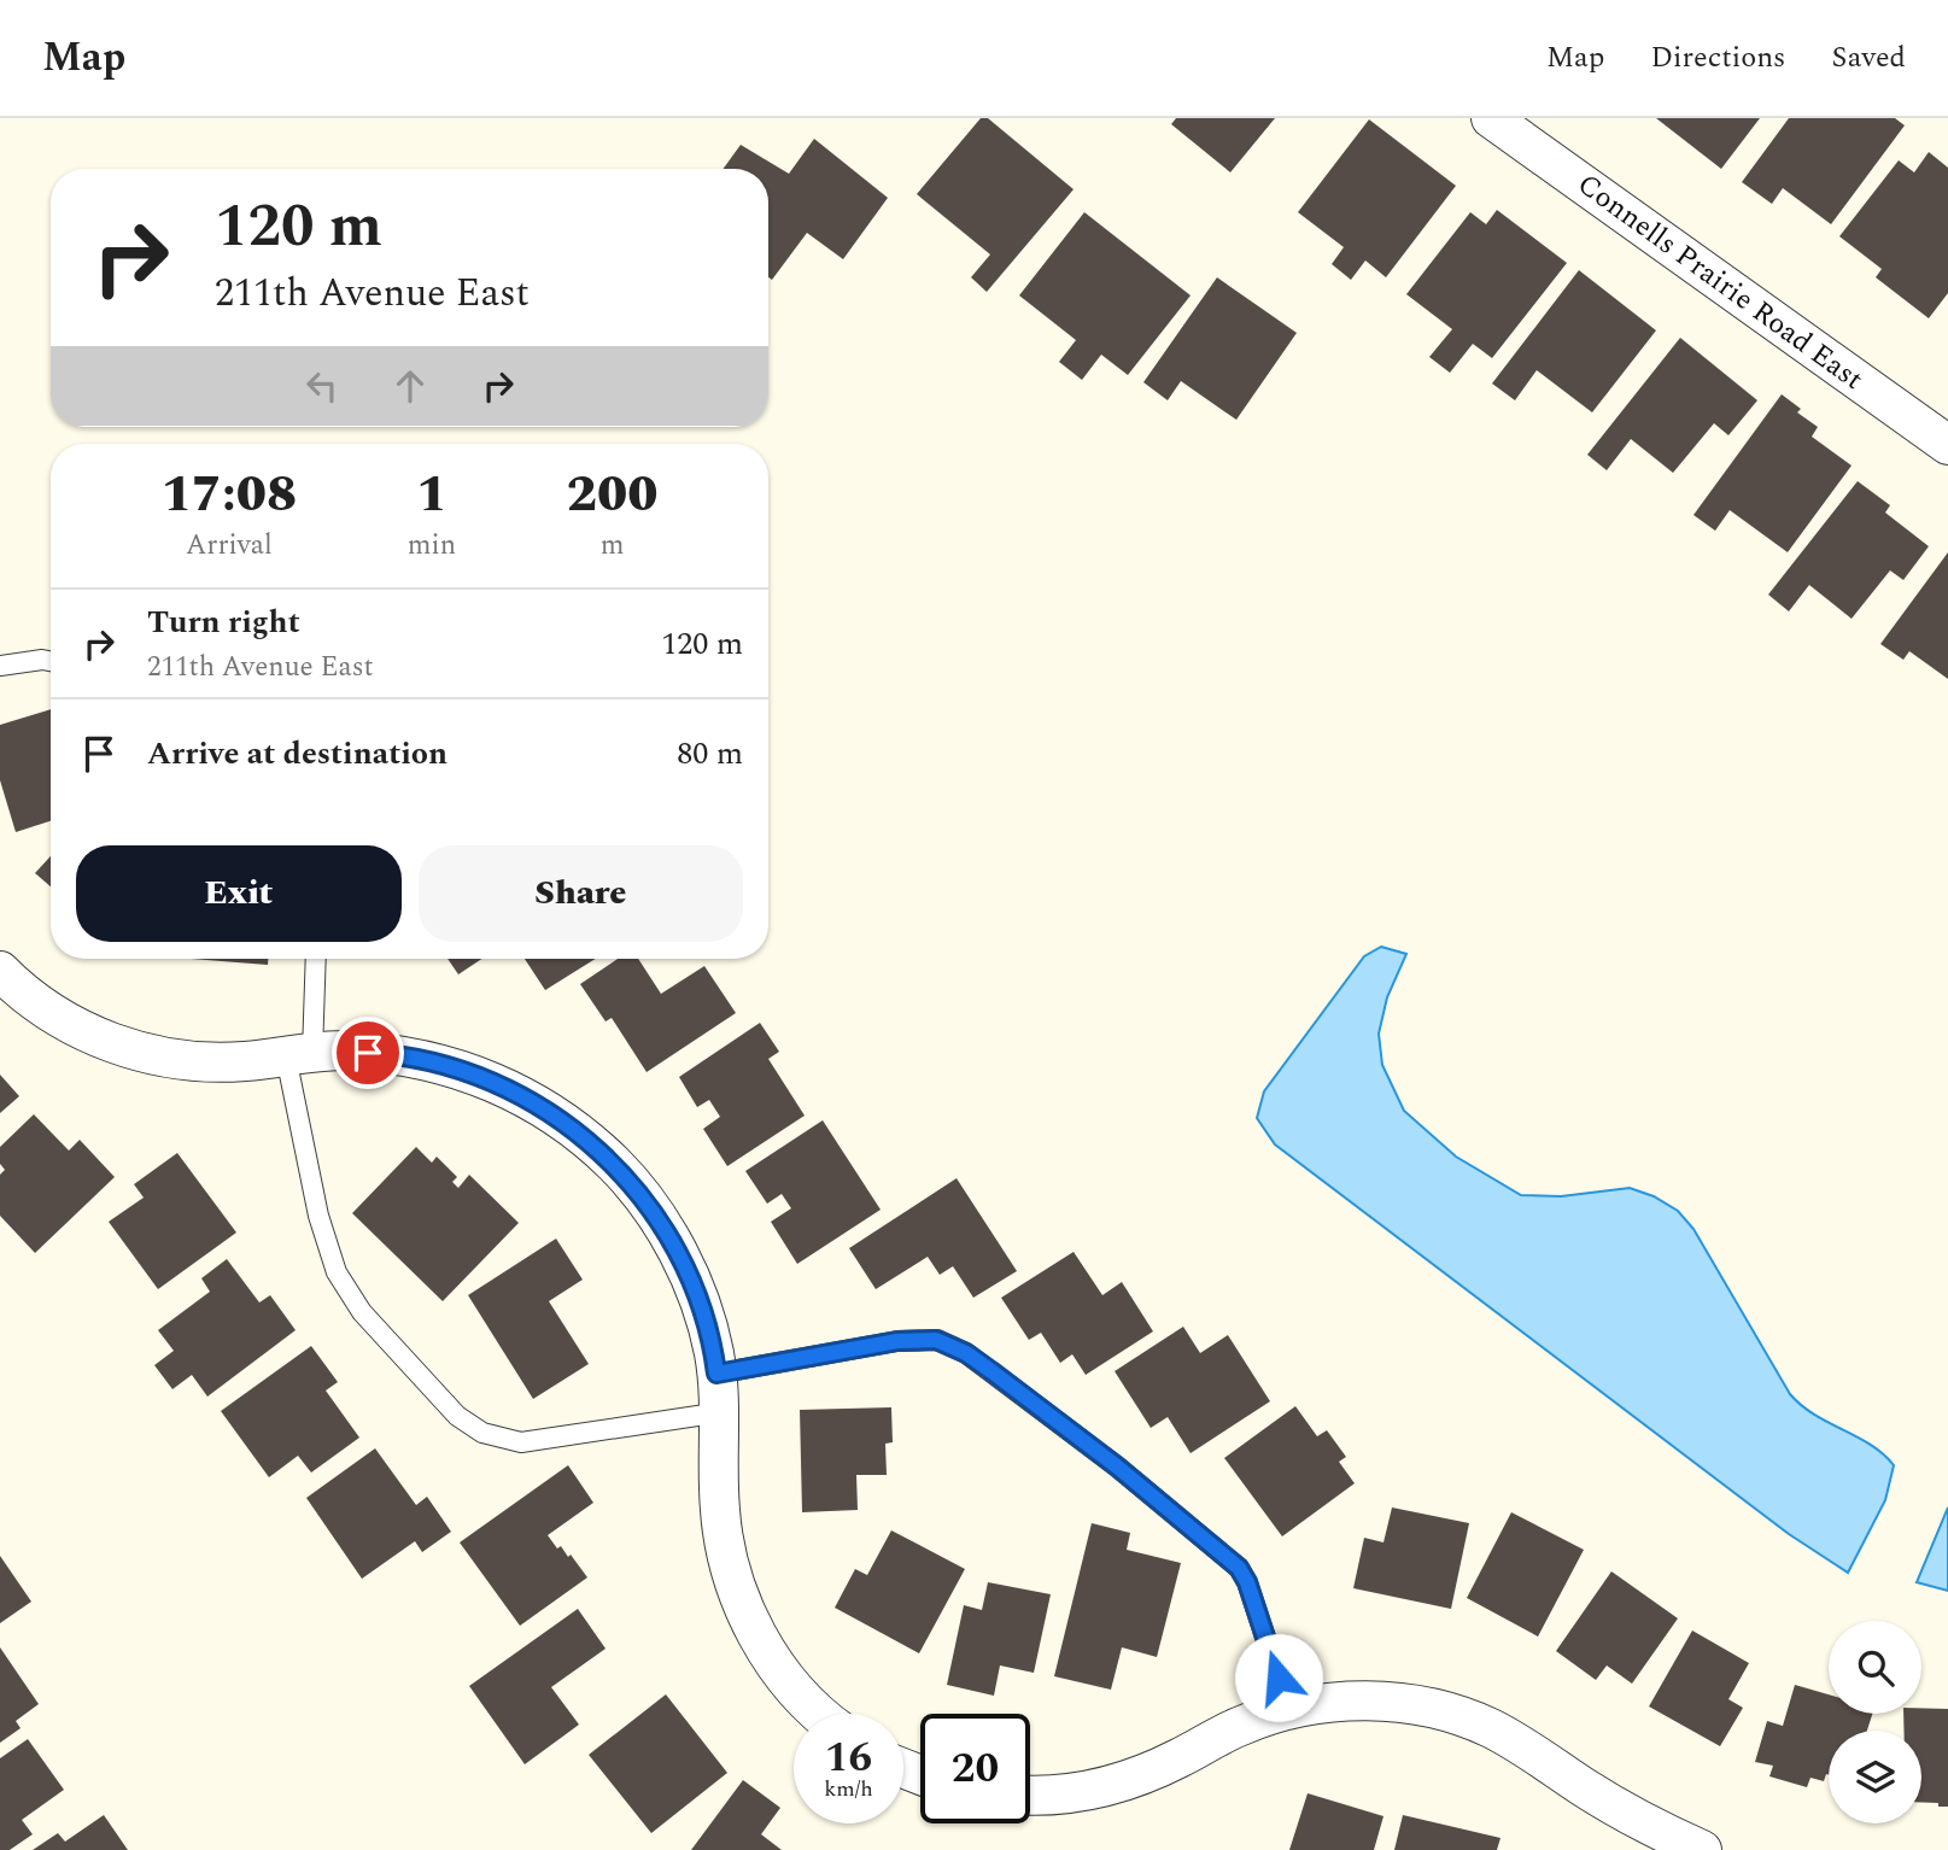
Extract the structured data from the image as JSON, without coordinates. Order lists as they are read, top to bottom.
{
  "streets": {
    "street": ["Connells Prairie Road East"]
  },
  "page": {
    "header": "Map",
    "nav": ["Map", "Directions", "Saved"],
    "turn": ["120 m", "211th Avenue East"],
    "eta": [
      "17:08",
      "Arrival",
      "1",
      "min",
      "200",
      "m"
    ],
    "list": [
      {
        "name": "Turn right",
        "note": "211th Avenue East",
        "value": "120 m"
      },
      {
        "name": "Arrive at destination",
        "value": "80 m"
      }
    ],
    "buttons": ["Exit", "Share"],
    "speed": "16 km/h",
    "limit": "20"
  }
}
